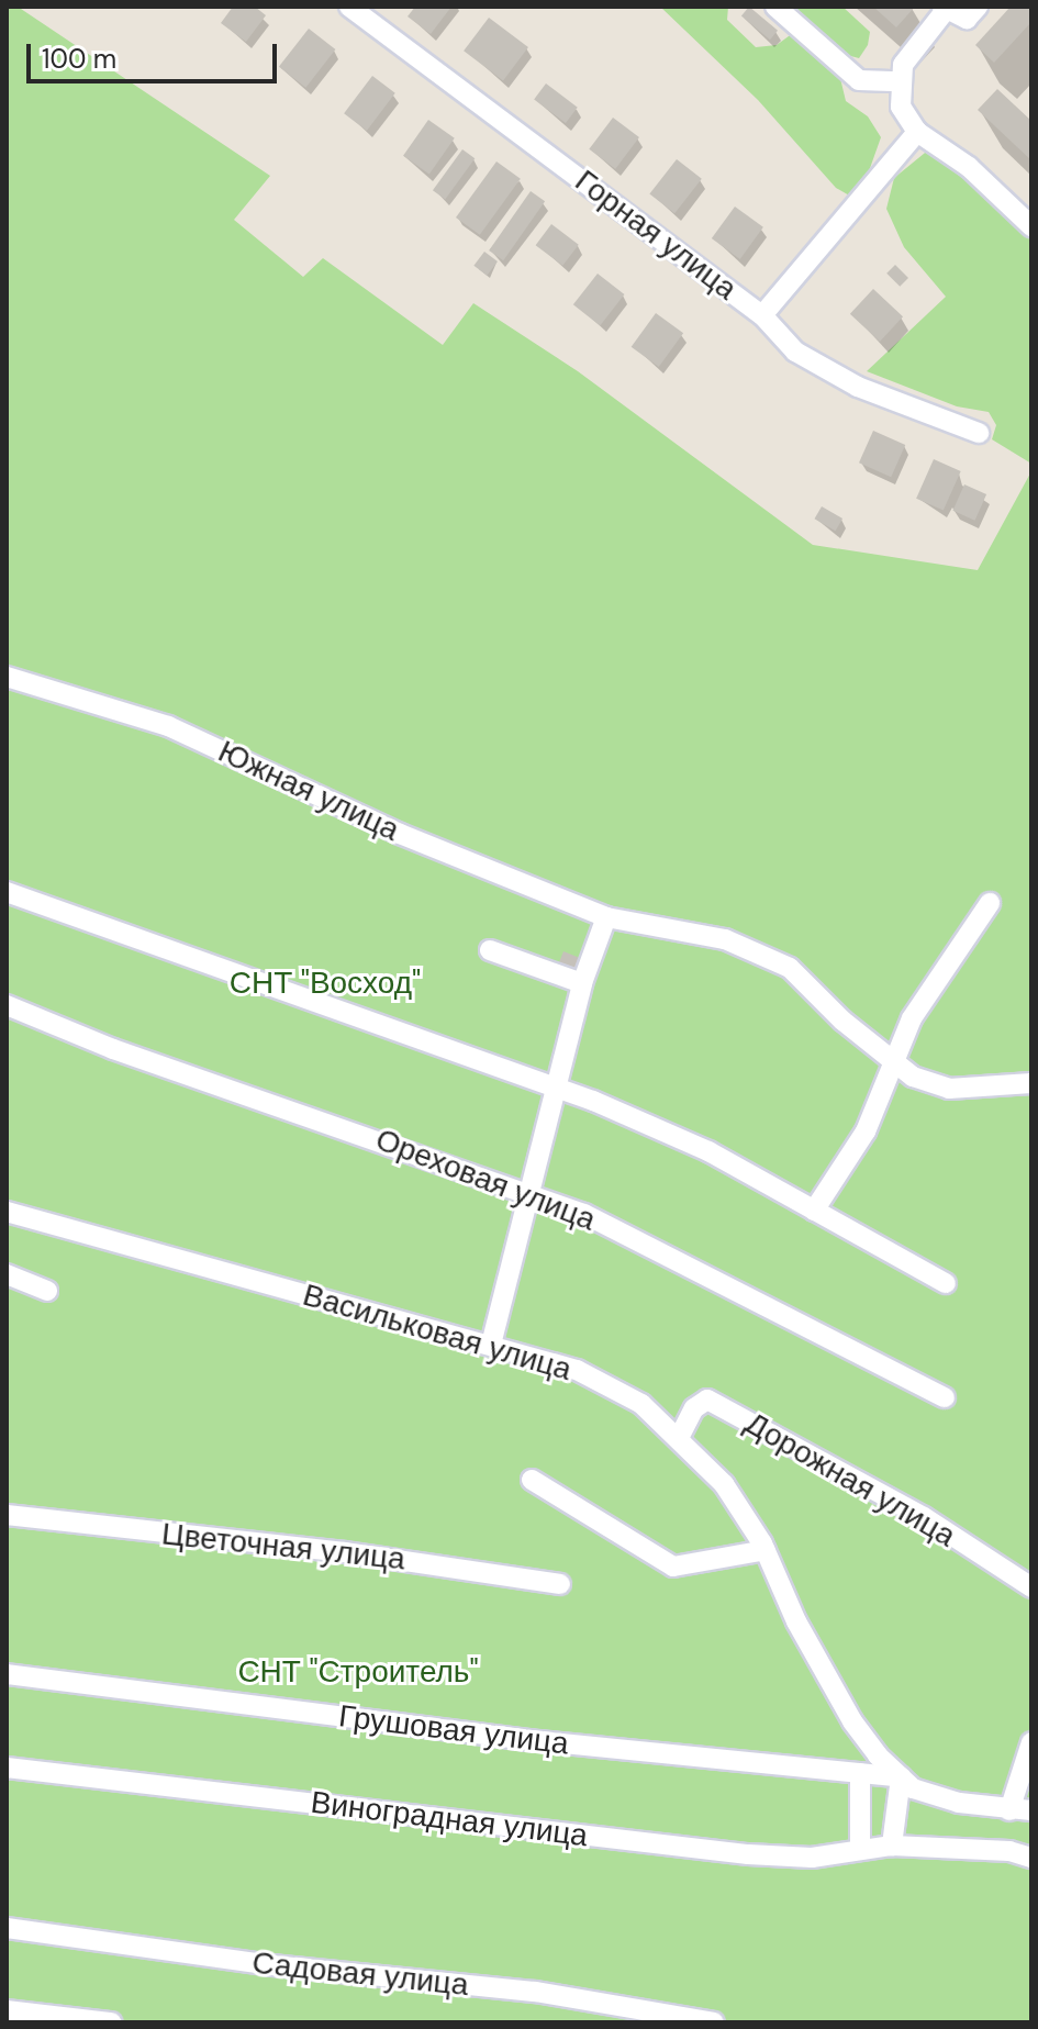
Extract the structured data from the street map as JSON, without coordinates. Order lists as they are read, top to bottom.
{
  "streets": {
    "street": [
      "Горная улица",
      "Южная улица",
      "Ореховая улица",
      "Васильковая улица",
      "Дорожная улица",
      "Цветочная улица",
      "Грушовая улица",
      "Виноградная улица",
      "Садовая улица"
    ]
  },
  "crossings": [
    ["Васильковая улица", "Дорожная улица"],
    ["Васильковая улица", "Грушовая улица"]
  ],
  "parks": ["СНТ \"Восход\"", "СНТ \"Строитель\""],
  "scale_bar": "100 m"
}
